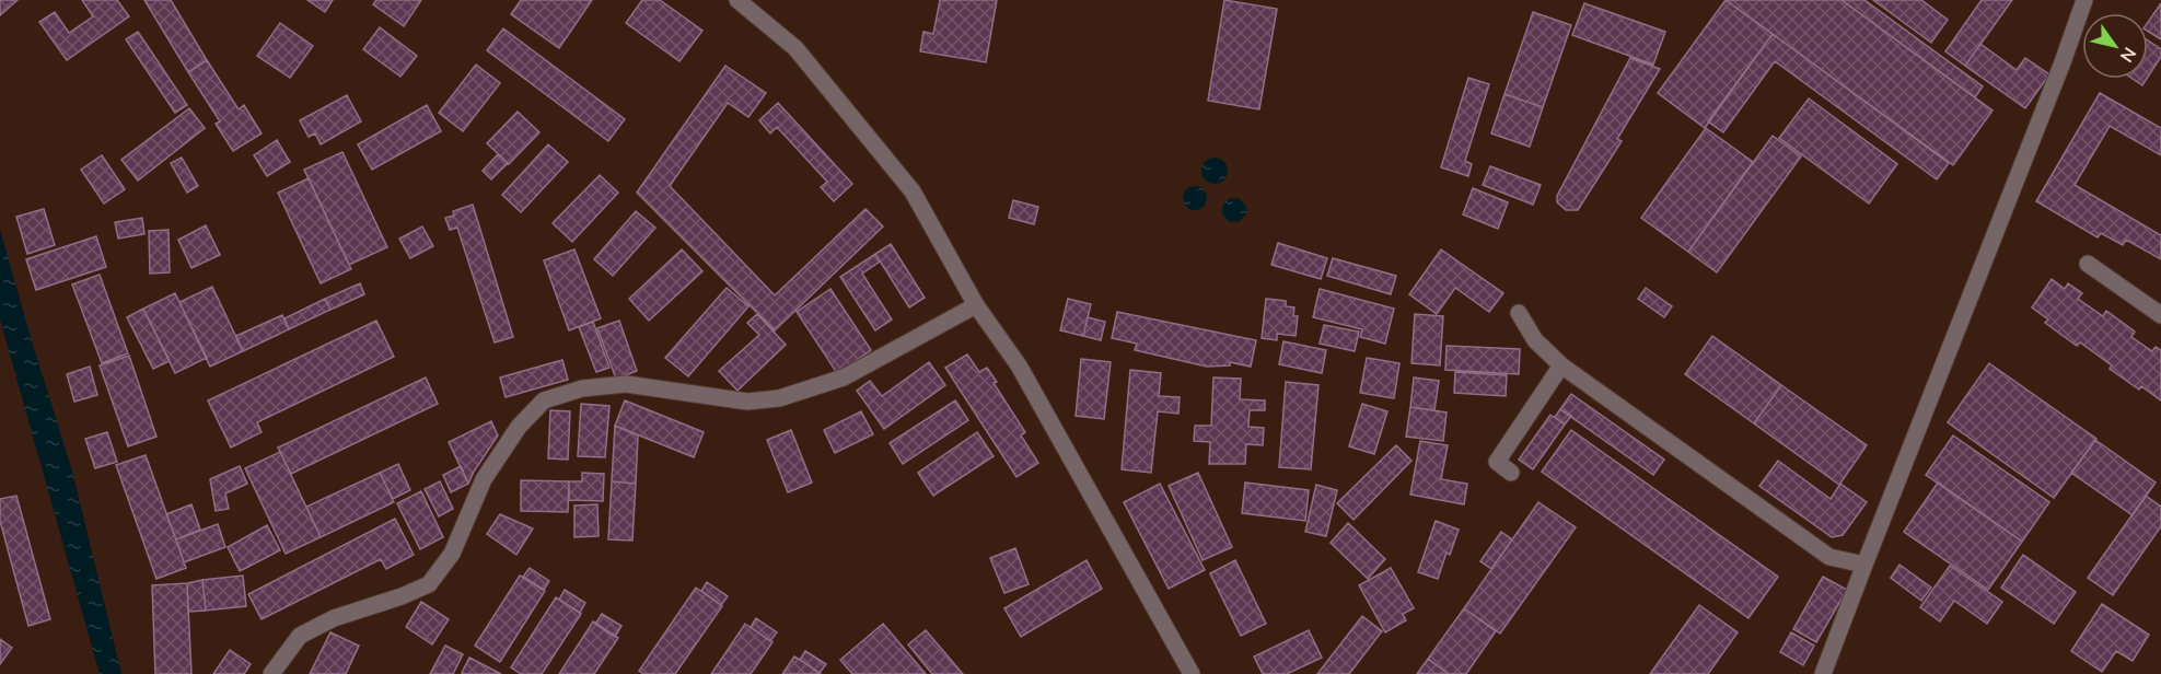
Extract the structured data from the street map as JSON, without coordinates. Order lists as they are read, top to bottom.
{
  "north": "bottom right"
}
